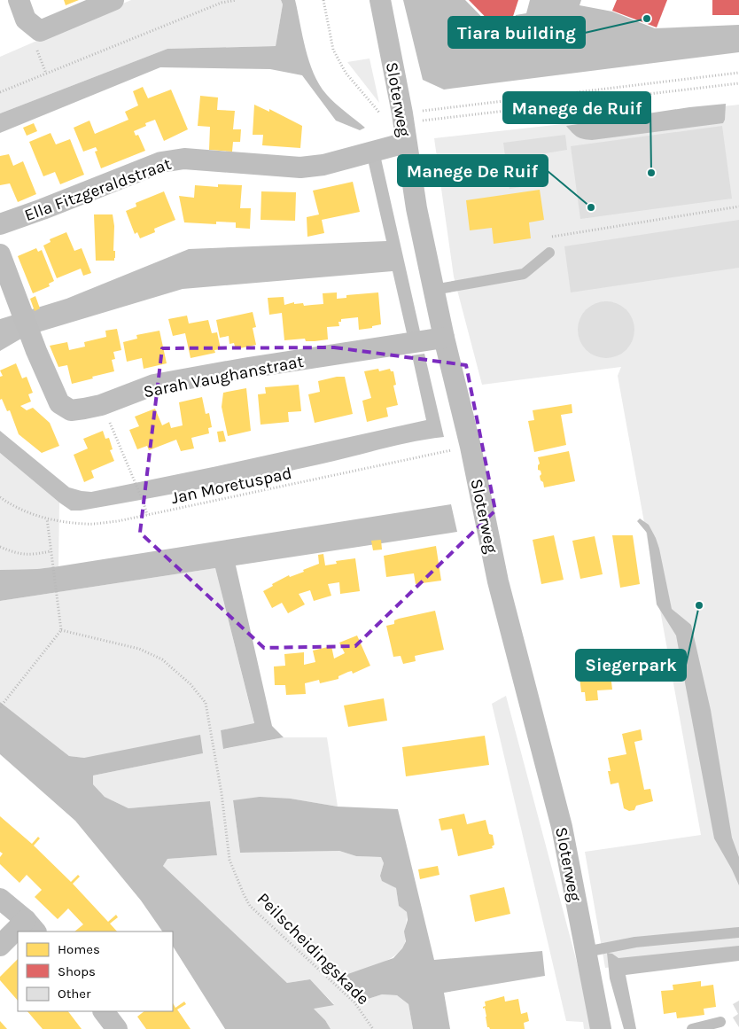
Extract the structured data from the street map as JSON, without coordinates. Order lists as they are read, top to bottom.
{
  "streets": {
    "street": ["Sloterweg", "Ella Fitzgeraldstraat", "Sarah Vaughanstraat"],
    "path": ["Jan Moretuspad", "Peilscheidingskade"]
  },
  "crossings": [
    ["Sloterweg", "Ella Fitzgeraldstraat"],
    ["Sloterweg", "Sarah Vaughanstraat"],
    ["Sloterweg", "Jan Moretuspad"]
  ],
  "places": [
    "Tiara building",
    "Manege de Ruif",
    "Manege De Ruif",
    "Siegerpark"
  ],
  "legend": ["Homes", "Shops", "Other"]
}
